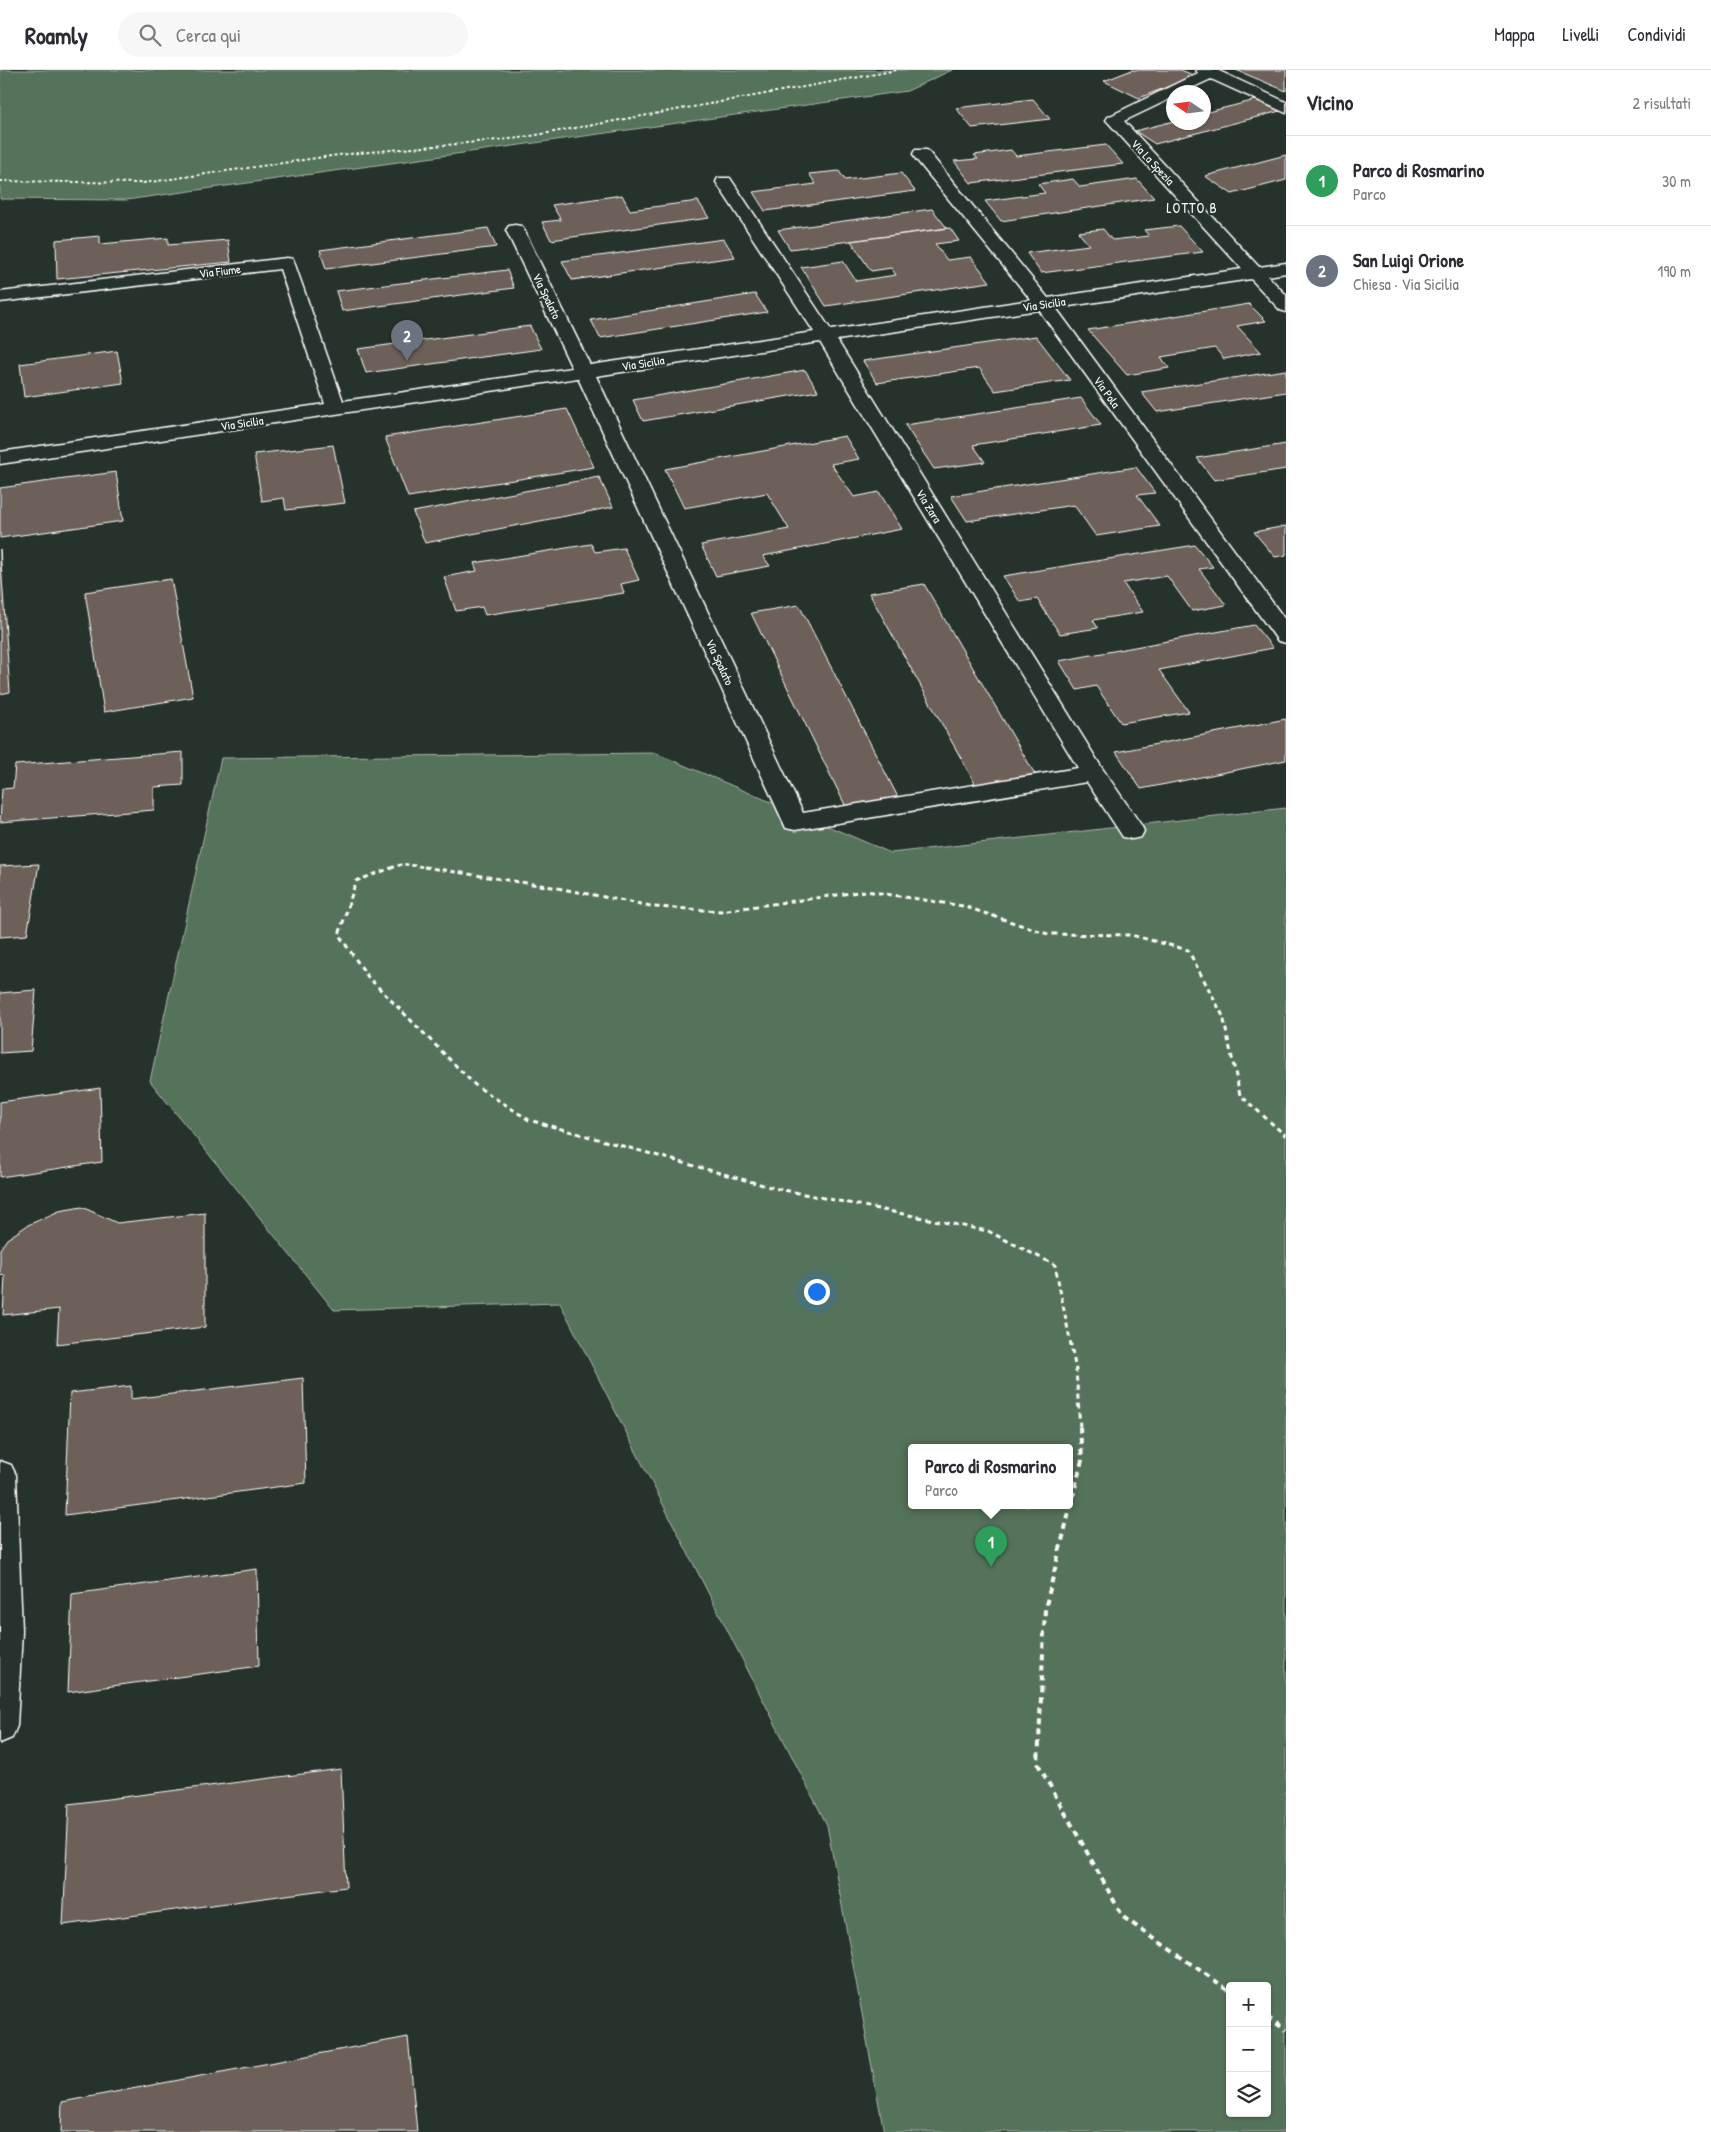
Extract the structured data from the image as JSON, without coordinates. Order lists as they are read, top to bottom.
{
  "streets": {
    "street": [
      "Via La Spezia",
      "Via Fiume",
      "Via Spalato",
      "Via Sicilia",
      "Via Pola",
      "Via Zara"
    ]
  },
  "crossings": [
    ["Via La Spezia", "Via Sicilia"],
    ["Via Fiume", "Via Sicilia"],
    ["Via Spalato", "Via Sicilia"],
    ["Via Spalato", "Via Zara"],
    ["Via Sicilia", "Via Pola"],
    ["Via Sicilia", "Via Zara"]
  ],
  "districts": ["LOTTO B"],
  "north": "left",
  "page": {
    "header": "Roamly",
    "search": "Cerca qui",
    "nav": ["Mappa", "Livelli", "Condividi"],
    "heading": ["Vicino", "2 risultati"],
    "list": [
      {
        "mark": "1",
        "name": "Parco di Rosmarino",
        "note": "Parco",
        "value": "30 m"
      },
      {
        "mark": "2",
        "name": "San Luigi Orione",
        "note": "Chiesa · Via Sicilia",
        "value": "190 m"
      }
    ],
    "pins": ["2", "1"],
    "popup": ["Parco di Rosmarino", "Parco"],
    "map_buttons": ["+", "−"]
  }
}
